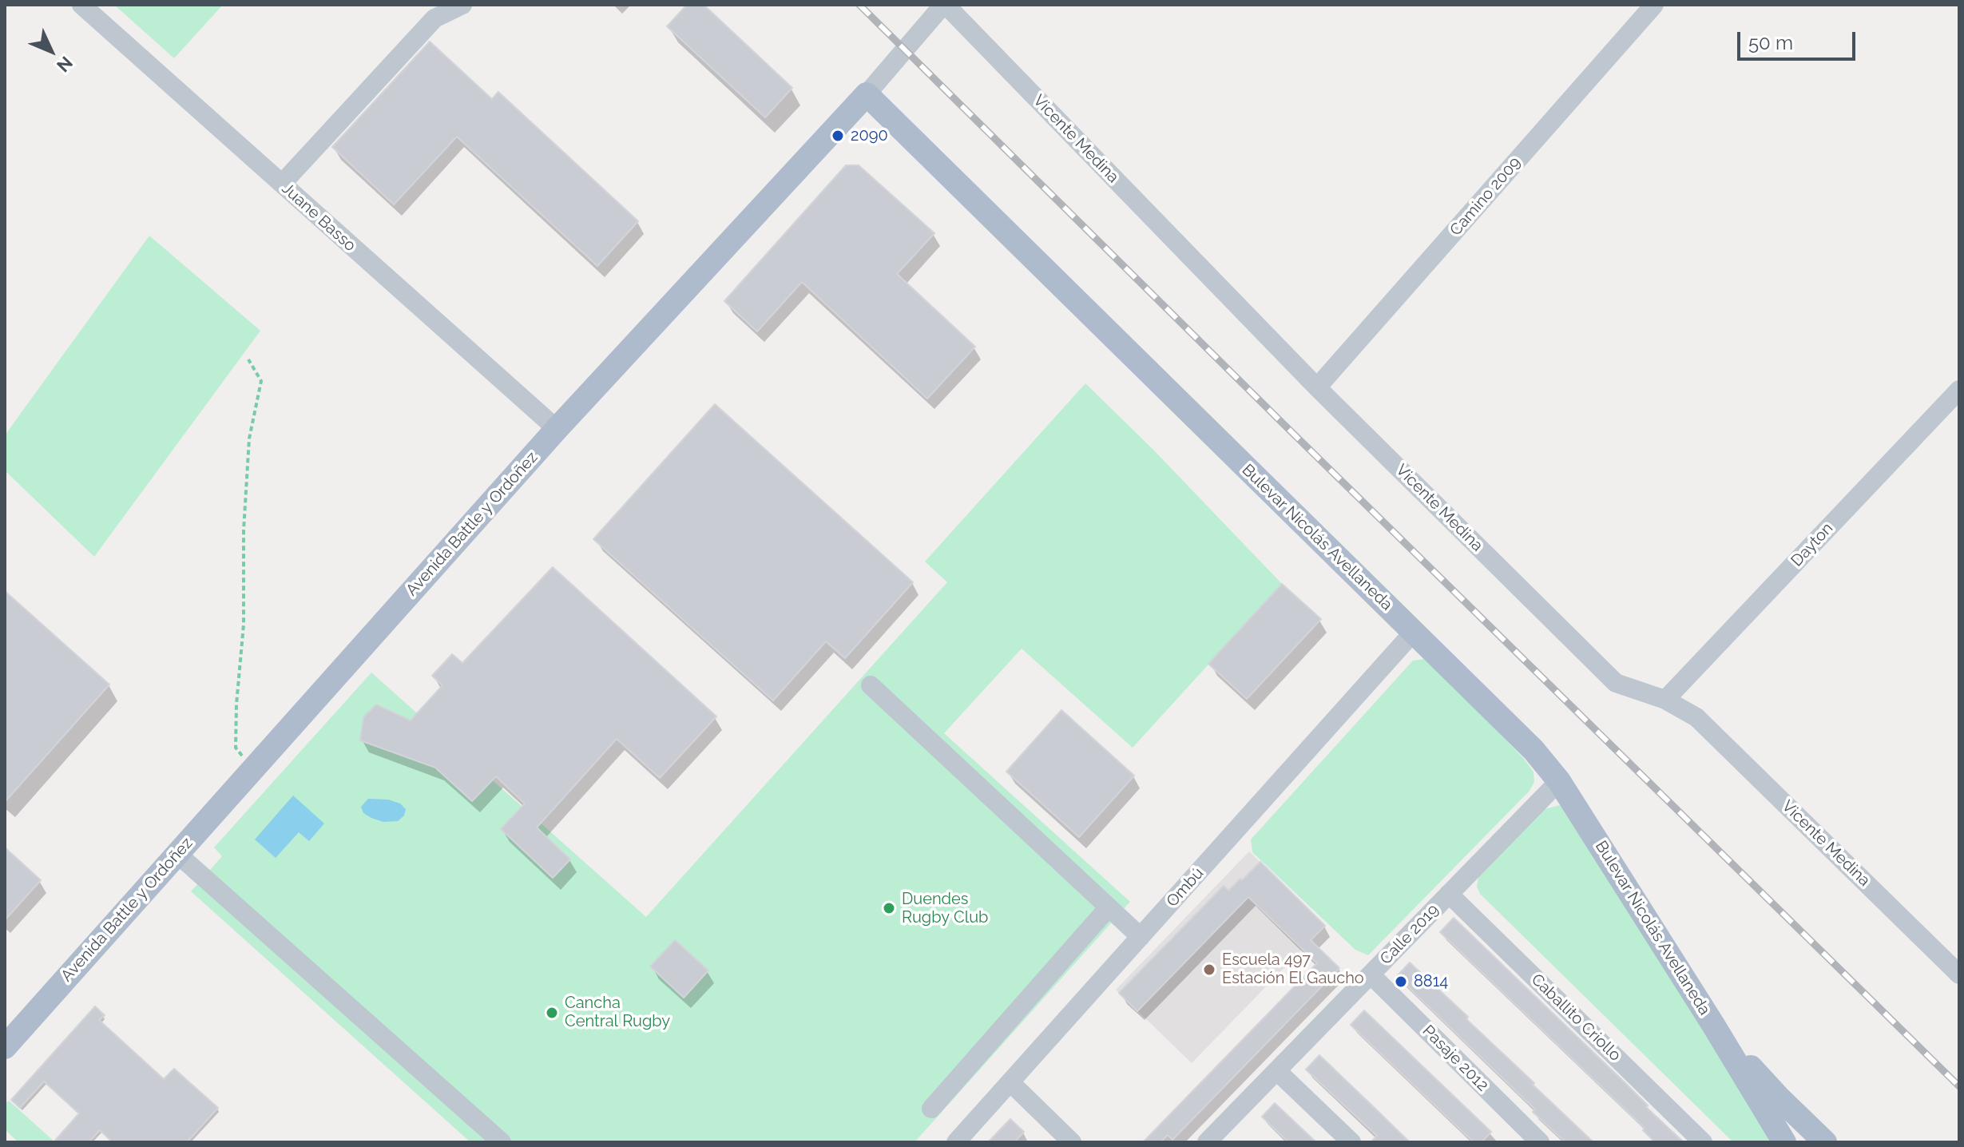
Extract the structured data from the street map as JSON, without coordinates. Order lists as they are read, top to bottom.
{
  "streets": {
    "main road": ["Avenida Battle y Ordoñez", "Bulevar Nicolás Avellaneda"],
    "street": [
      "Vicente Medina",
      "Camino 2009",
      "Juane Basso",
      "Dayton",
      "Ombú",
      "Calle 2019",
      "Caballito Criollo",
      "Pasaje 2012"
    ]
  },
  "crossings": [
    ["Vicente Medina", "Camino 2009"],
    ["Vicente Medina", "Avenida Battle y Ordoñez"],
    ["Vicente Medina", "Dayton"],
    ["Juane Basso", "Avenida Battle y Ordoñez"],
    ["Avenida Battle y Ordoñez", "Bulevar Nicolás Avellaneda"],
    ["Bulevar Nicolás Avellaneda", "Ombú"],
    ["Bulevar Nicolás Avellaneda", "Calle 2019"],
    ["Calle 2019", "Caballito Criollo"],
    ["Calle 2019", "Pasaje 2012"]
  ],
  "places": [
    "2090",
    "Duendes Rugby Club",
    "Escuela 497 Estación El Gaucho",
    "8814",
    "Cancha Central Rugby"
  ],
  "scale_bar": "50 m",
  "north": "bottom right"
}
